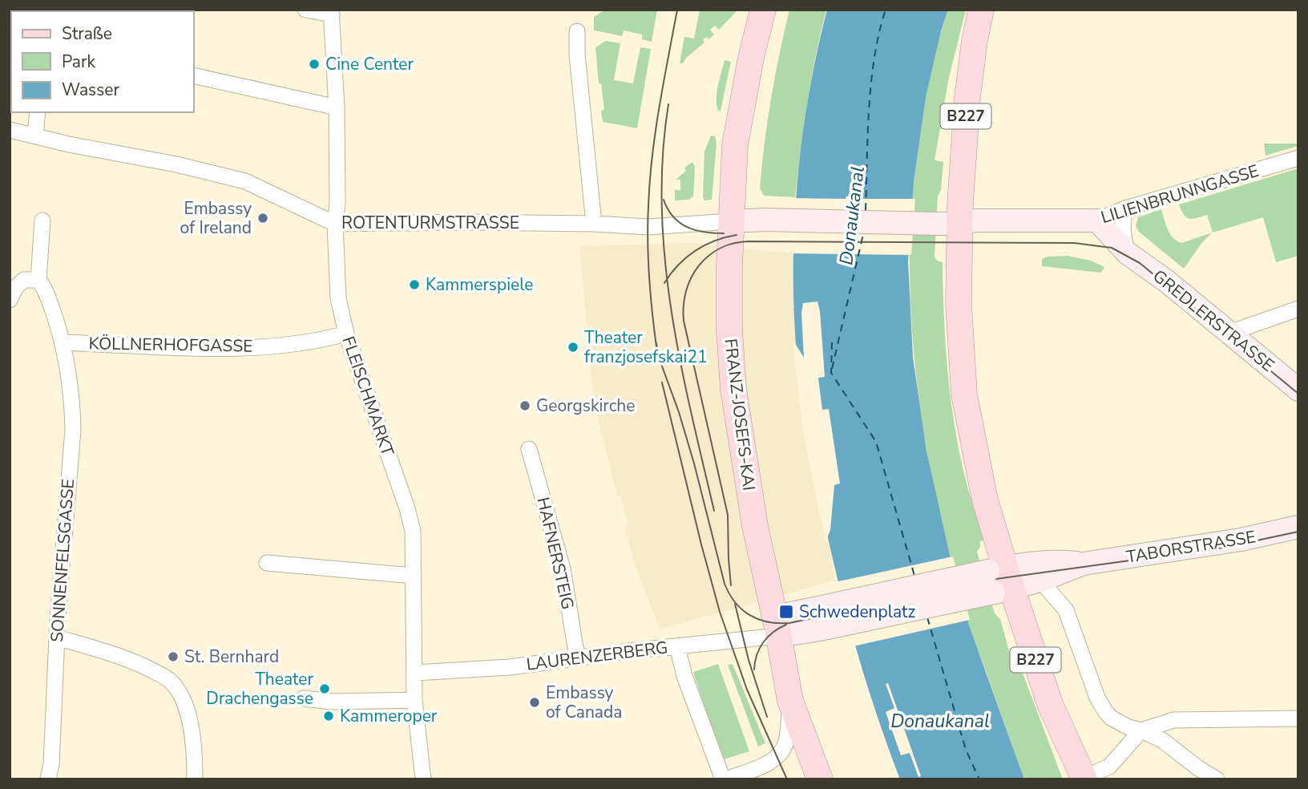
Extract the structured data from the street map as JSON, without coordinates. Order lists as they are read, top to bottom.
{
  "streets": {
    "main road": [
      "B227",
      "LILIENBRUNNGASSE",
      "GREDLERSTRASSE",
      "FRANZ-JOSEFS-KAI",
      "TABORSTRASSE"
    ],
    "street": [
      "ROTENTURMSTRASSE",
      "KÖLLNERHOFGASSE",
      "FLEISCHMARKT",
      "HAFNERSTEIG",
      "SONNENFELSGASSE",
      "LAURENZERBERG"
    ]
  },
  "crossings": [
    ["B227", "LILIENBRUNNGASSE"],
    ["B227", "TABORSTRASSE"],
    ["LILIENBRUNNGASSE", "ROTENTURMSTRASSE"],
    ["LILIENBRUNNGASSE", "GREDLERSTRASSE"],
    ["LILIENBRUNNGASSE", "FRANZ-JOSEFS-KAI"],
    ["ROTENTURMSTRASSE", "FLEISCHMARKT"],
    ["ROTENTURMSTRASSE", "FRANZ-JOSEFS-KAI"],
    ["KÖLLNERHOFGASSE", "FLEISCHMARKT"],
    ["KÖLLNERHOFGASSE", "SONNENFELSGASSE"],
    ["FLEISCHMARKT", "LAURENZERBERG"],
    ["FRANZ-JOSEFS-KAI", "LAURENZERBERG"],
    ["HAFNERSTEIG", "LAURENZERBERG"]
  ],
  "water": ["Donaukanal"],
  "places": {
    "other": [
      "Cine Center",
      "Embassy of Ireland",
      "Kammerspiele",
      "Theater franzjosefskai21",
      "Georgskirche",
      "St. Bernhard",
      "Theater Drachengasse",
      "Embassy of Canada",
      "Kammeroper"
    ],
    "transit": ["Schwedenplatz"]
  },
  "legend": ["Straße", "Park", "Wasser"]
}
